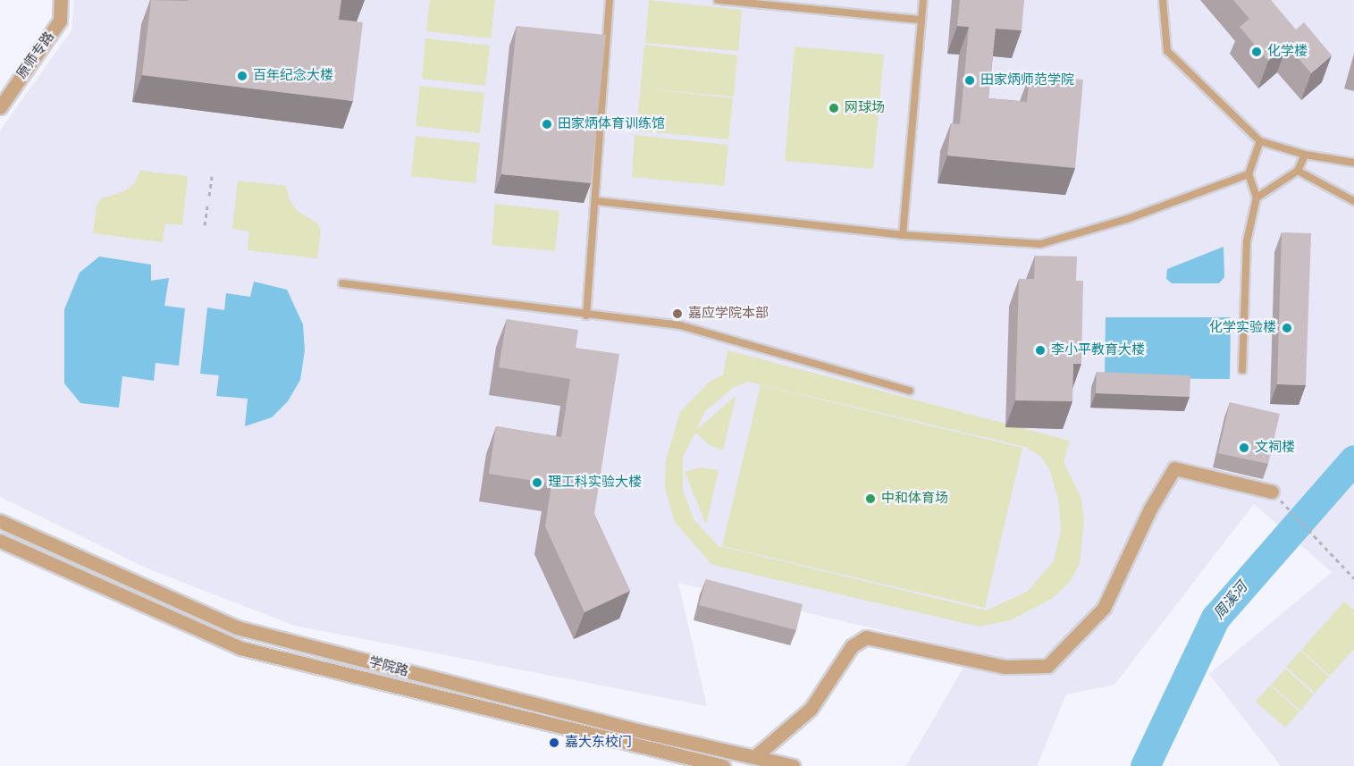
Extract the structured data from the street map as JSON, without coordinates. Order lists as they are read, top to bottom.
{
  "streets": {
    "street": ["原师专路", "学院路"]
  },
  "water": ["周溪河"],
  "places": [
    "化学楼",
    "百年纪念大楼",
    "田家炳师范学院",
    "网球场",
    "田家炳体育训练馆",
    "嘉应学院本部",
    "化学实验楼",
    "李小平教育大楼",
    "文祠楼",
    "理工科实验大楼",
    "中和体育场",
    "嘉大东校门"
  ]
}
